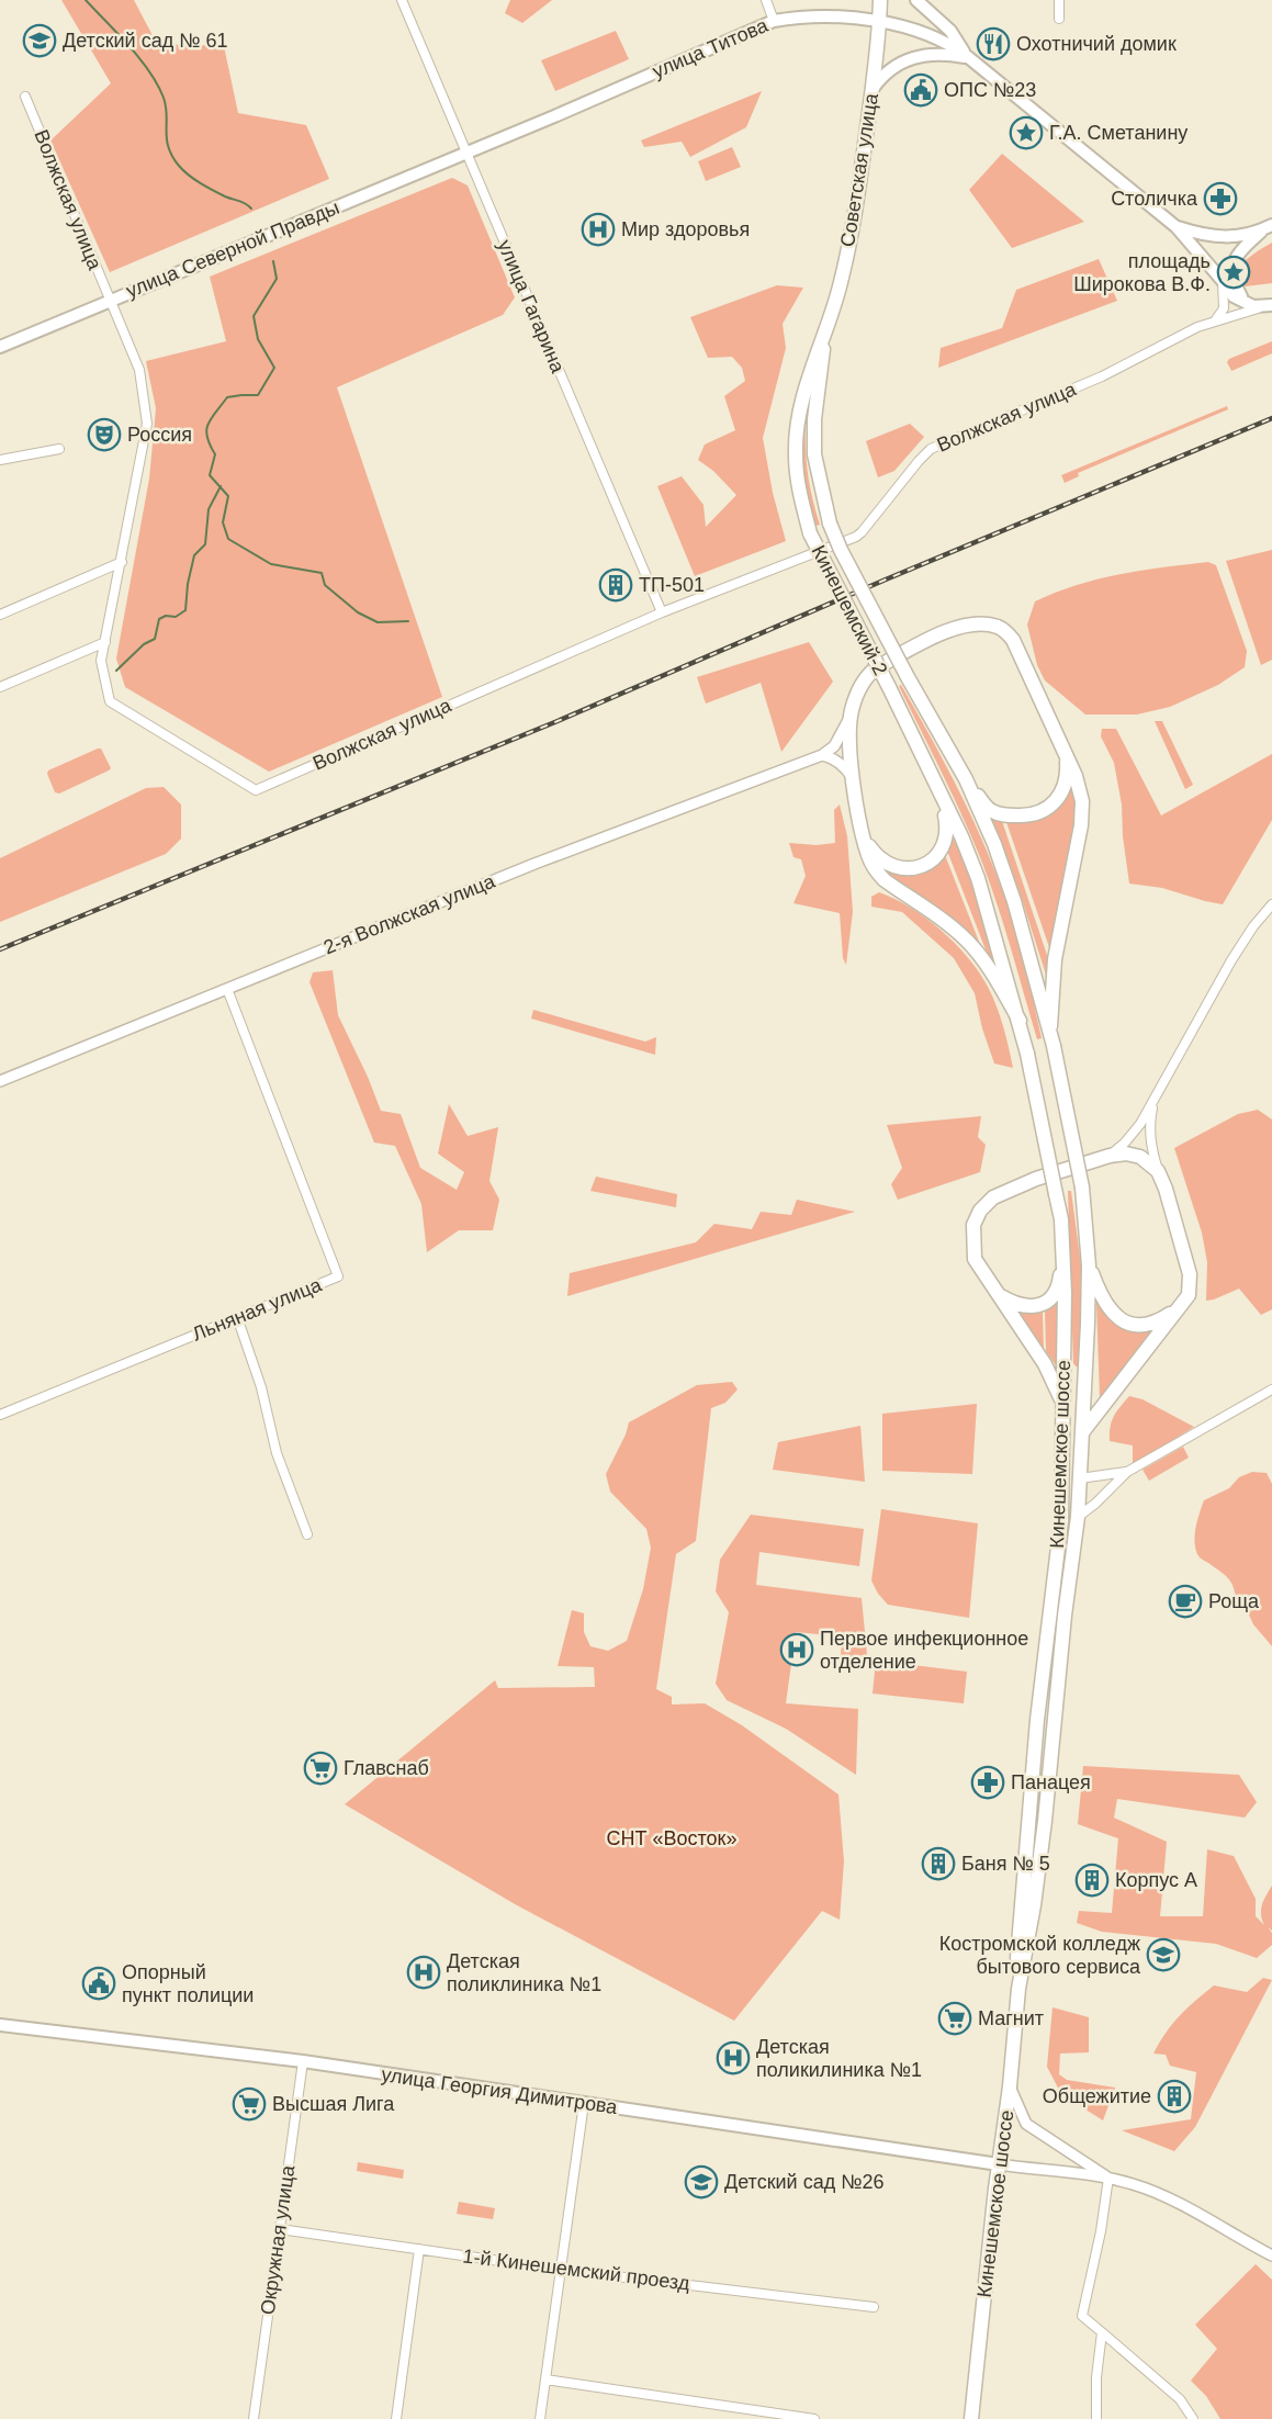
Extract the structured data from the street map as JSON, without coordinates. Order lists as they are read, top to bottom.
{
  "streets": {
    "main road": [
      "улица Титова",
      "Советская улица",
      "улица Северной Правды",
      "Кинешемский-2",
      "Кинешемское шоссе",
      "улица Георгия Димитрова"
    ],
    "street": [
      "Волжская улица",
      "улица Гагарина",
      "2-я Волжская улица",
      "Льняная улица",
      "Окружная улица",
      "1-й Кинешемский проезд"
    ]
  },
  "crossings": [
    ["улица Титова", "Советская улица"],
    ["улица Титова", "улица Северной Правды"],
    ["улица Титова", "улица Гагарина"],
    ["Советская улица", "Кинешемский-2"],
    ["Волжская улица", "улица Северной Правды"],
    ["Волжская улица", "улица Гагарина"],
    ["улица Северной Правды", "улица Гагарина"],
    ["2-я Волжская улица", "Льняная улица"],
    ["Кинешемское шоссе", "улица Георгия Димитрова"],
    ["улица Георгия Димитрова", "Окружная улица"],
    ["Окружная улица", "1-й Кинешемский проезд"]
  ],
  "parks": ["СНТ «Восток»"],
  "places": {
    "school or university": ["Детский сад № 61", "Костромской колледж бытового сервиса", "Детский сад №26"],
    "restaurant": ["Охотничий домик"],
    "public building": ["ОПС №23", "Опорный пункт полиции"],
    "place": ["Г.А. Сметанину", "площадь Широкова В.Ф."],
    "pharmacy": ["Столичка", "Панацея"],
    "hospital": [
      "Мир здоровья",
      "Первое инфекционное отделение",
      "Детская поликлиника №1",
      "Детская поликилиника №1"
    ],
    "theatre": ["Россия"],
    "building": [
      "ТП-501",
      "Баня № 5",
      "Корпус А",
      "Общежитие"
    ],
    "cafe": ["Роща"],
    "supermarket": ["Главснаб", "Магнит", "Высшая Лига"]
  }
}
